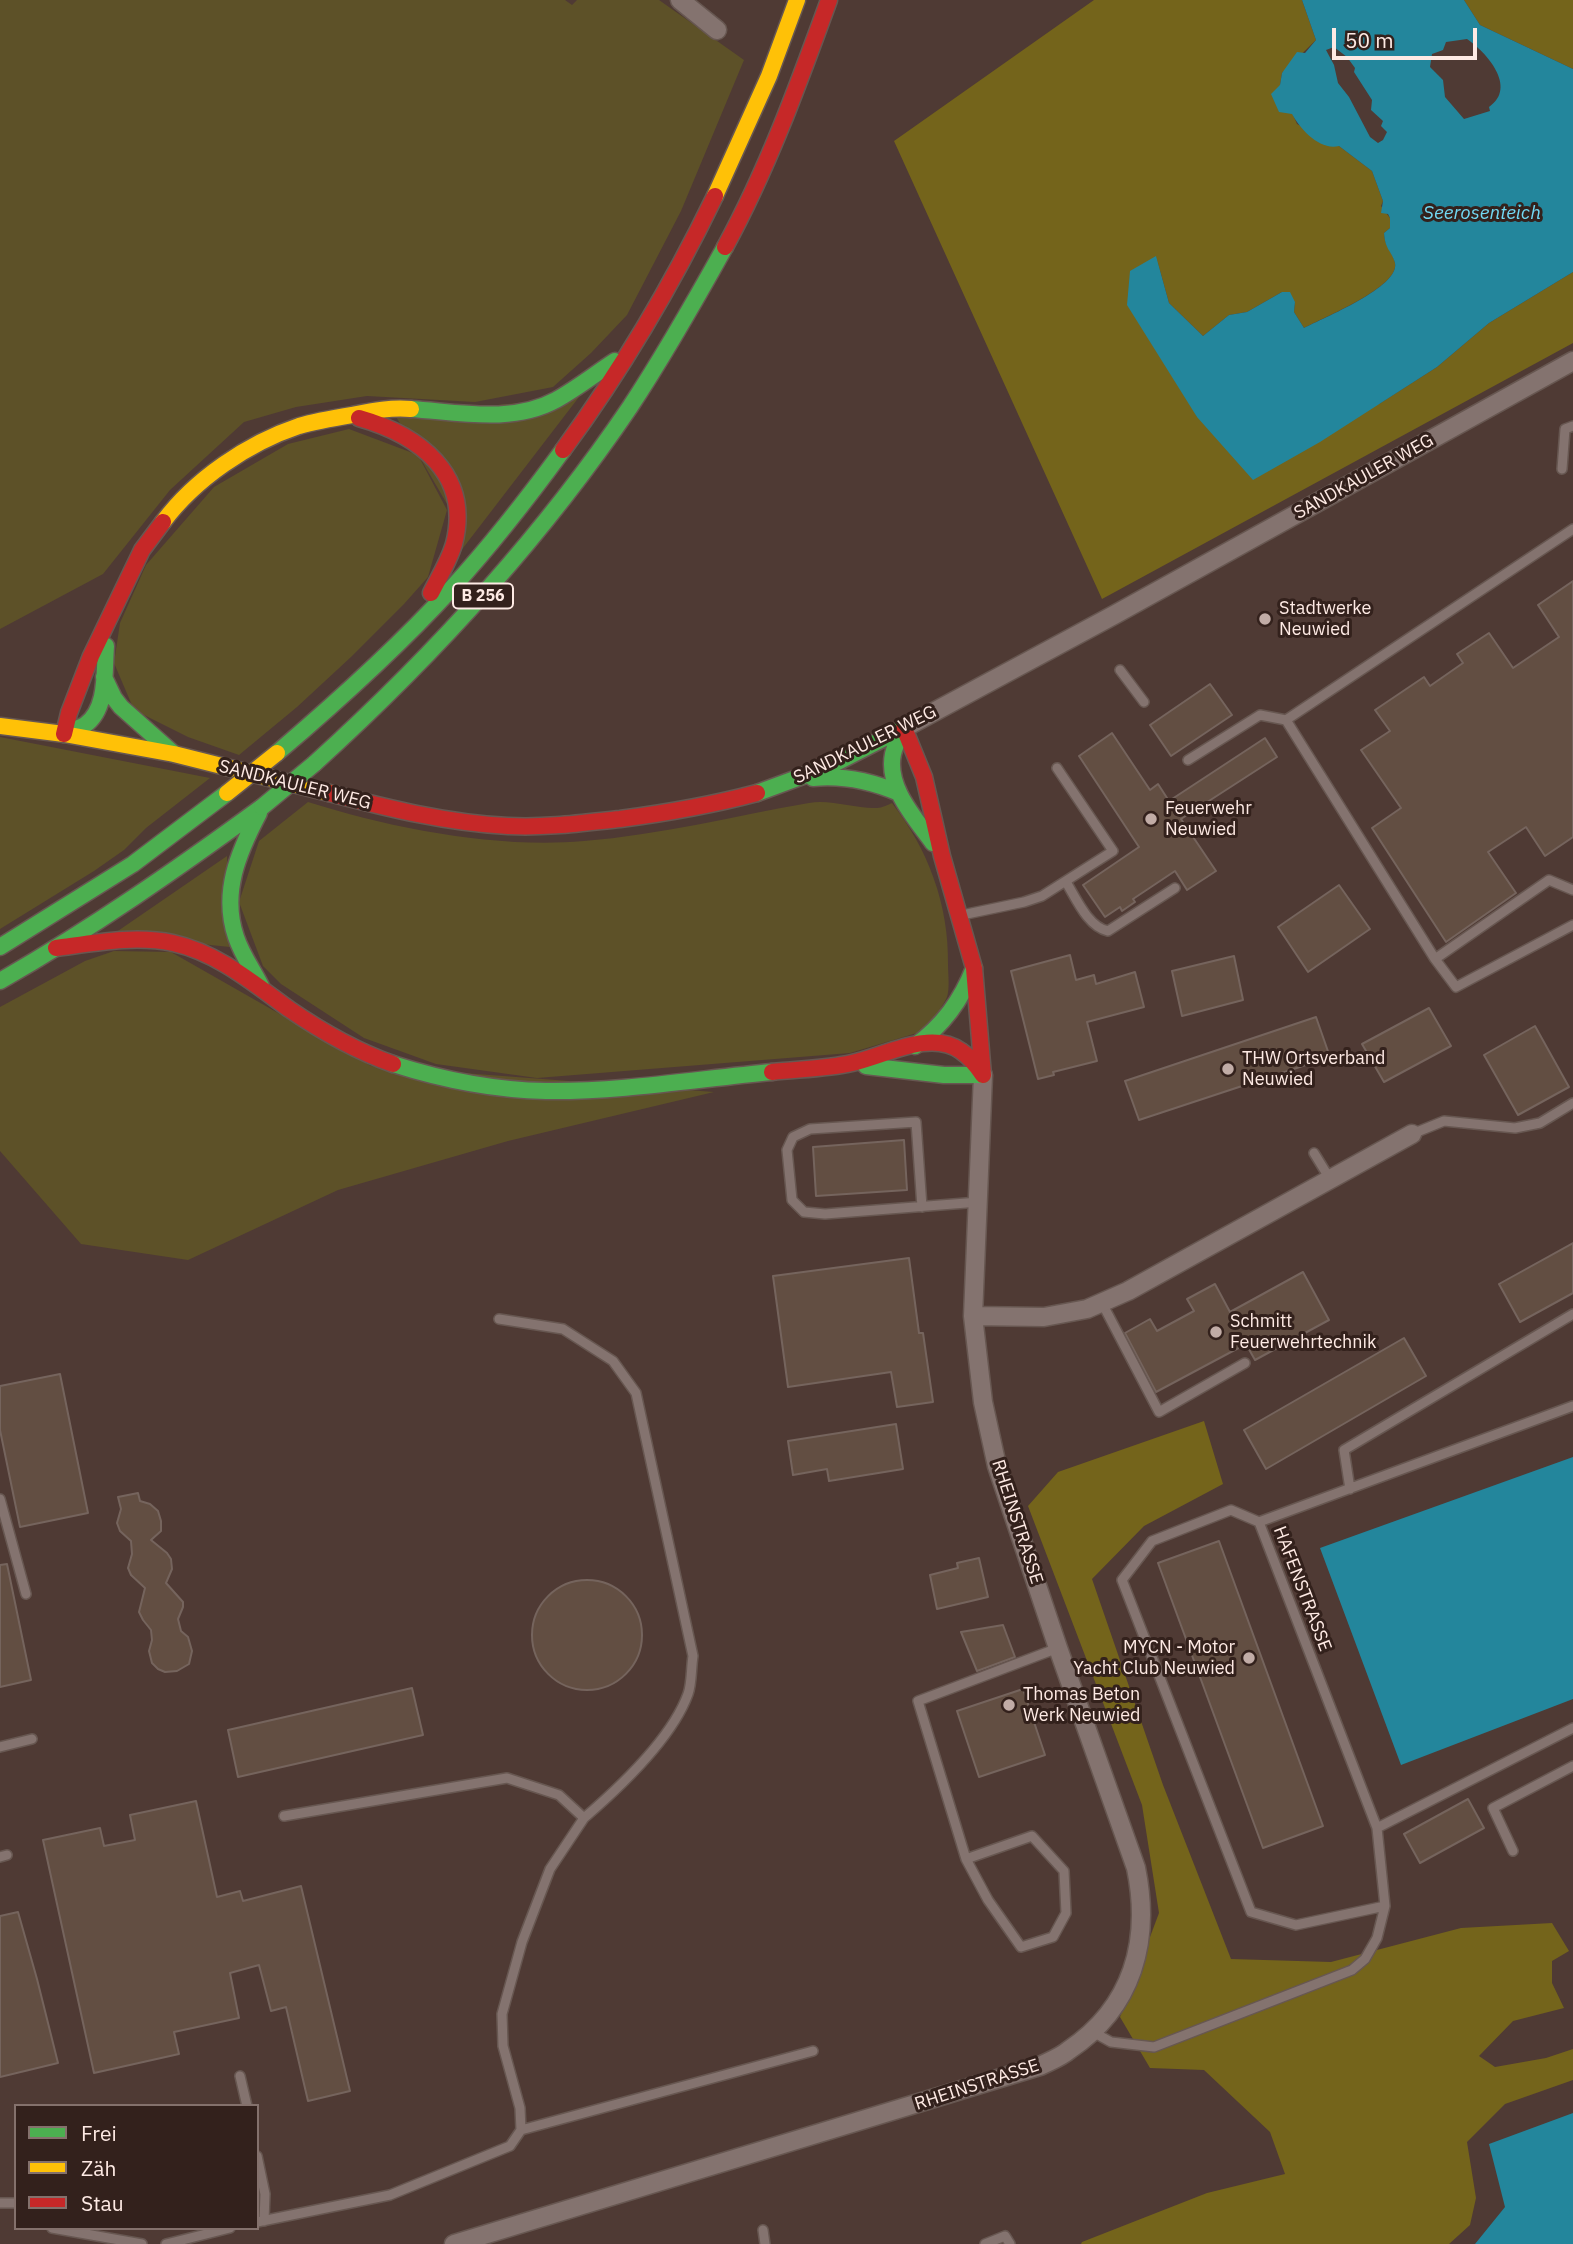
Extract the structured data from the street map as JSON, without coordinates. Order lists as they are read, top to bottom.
{
  "streets": {
    "main road": ["SANDKAULER WEG", "B 256", "RHEINSTRASSE"],
    "lane": ["HAFENSTRASSE"]
  },
  "crossings": [
    ["SANDKAULER WEG", "RHEINSTRASSE"]
  ],
  "water": ["Seerosenteich"],
  "places": [
    "Stadtwerke Neuwied",
    "Feuerwehr Neuwied",
    "THW Ortsverband Neuwied",
    "Schmitt Feuerwehrtechnik",
    "MYCN - Motor Yacht Club Neuwied",
    "Thomas Beton Werk Neuwied"
  ],
  "legend": ["Frei", "Zäh", "Stau"],
  "scale_bar": "50 m"
}
